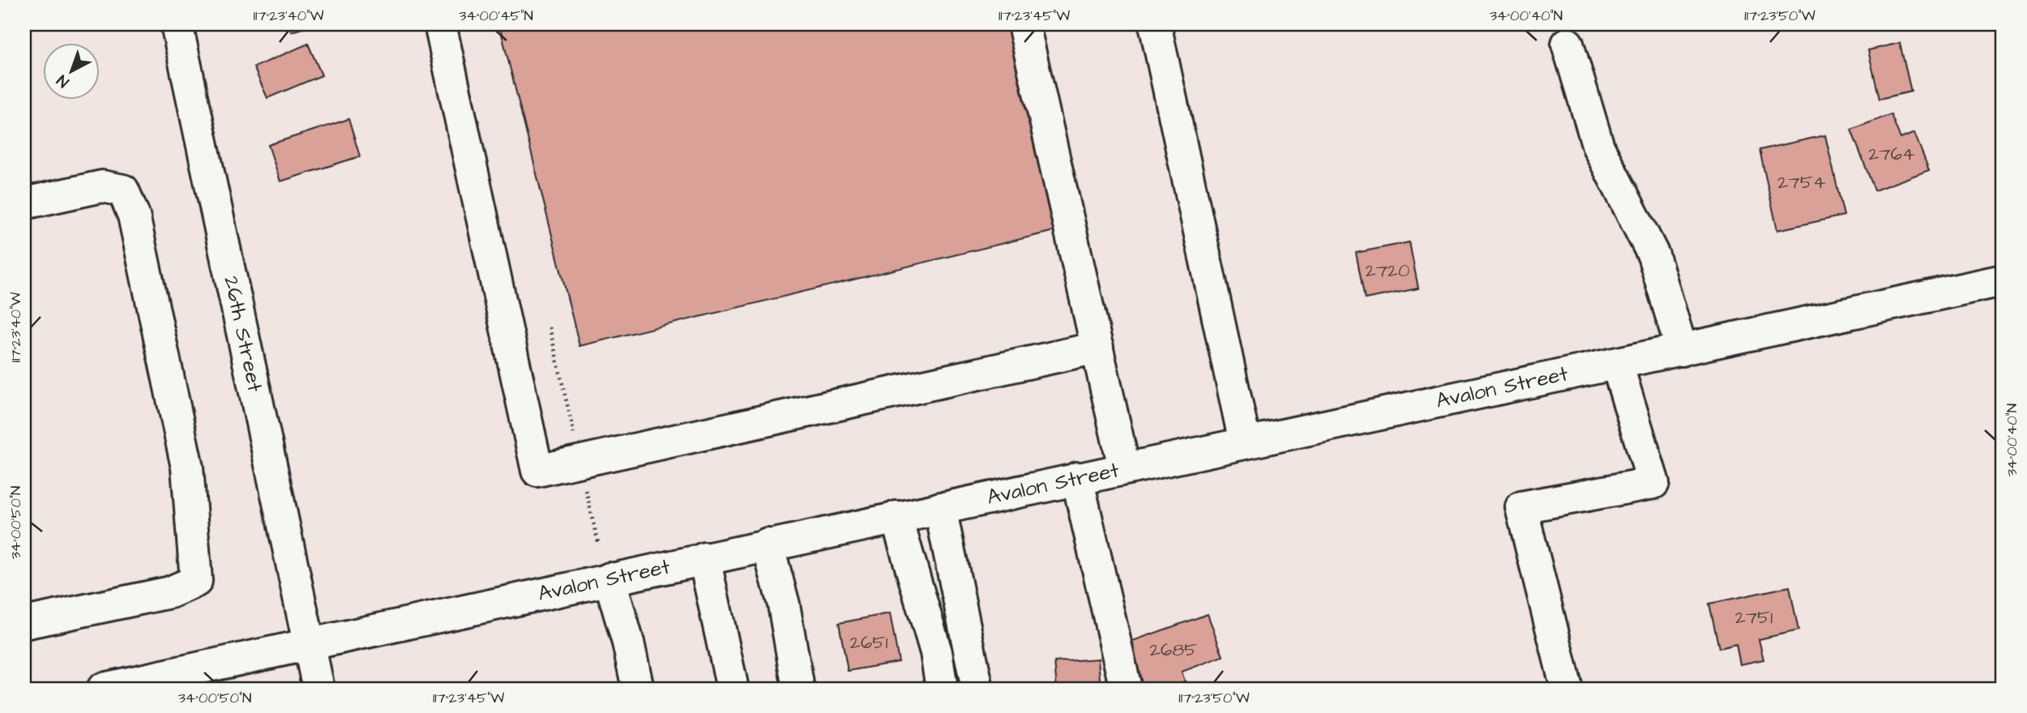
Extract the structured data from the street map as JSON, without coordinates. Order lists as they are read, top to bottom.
{
  "streets": {
    "street": ["26th Street", "Avalon Street"]
  },
  "crossings": [
    ["26th Street", "Avalon Street"]
  ],
  "house_numbers": [
    "2764",
    "2754",
    "2720",
    "2751",
    "2651",
    "2685"
  ],
  "north": "bottom left",
  "coordinates": [
    "117°23'40\"W",
    "34°00'45\"N",
    "117°23'45\"W",
    "34°00'40\"N",
    "117°23'50\"W",
    "34°00'50\"N"
  ]
}
